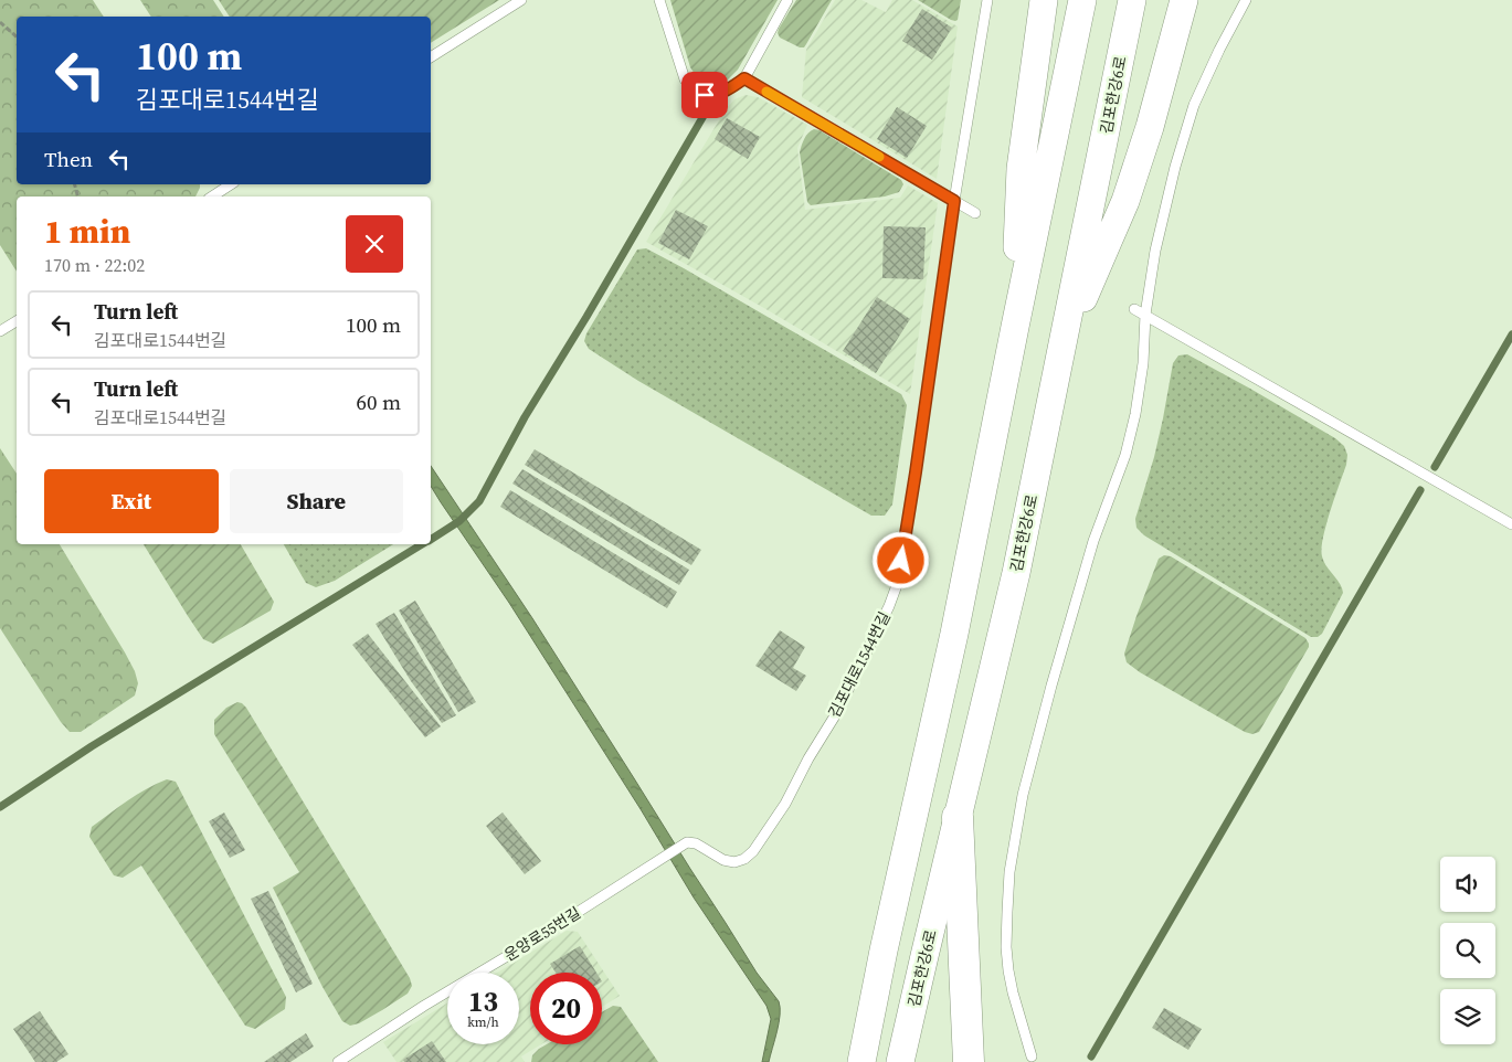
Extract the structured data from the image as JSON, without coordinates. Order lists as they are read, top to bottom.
{
  "streets": {
    "street": ["김포한강6로"],
    "lane": ["김포대로1544번길", "운양로55번길"]
  },
  "crossings": [
    ["김포대로1544번길", "운양로55번길"]
  ],
  "page": {
    "turn": ["100 m", "김포대로1544번길"],
    "then": "Then",
    "heading": ["1 min", "170 m · 22:02"],
    "list": [
      {
        "name": "Turn left",
        "note": "김포대로1544번길",
        "value": "100 m"
      },
      {
        "name": "Turn left",
        "note": "김포대로1544번길",
        "value": "60 m"
      }
    ],
    "buttons": ["Exit", "Share"],
    "speed": "13 km/h",
    "limit": "20"
  }
}
